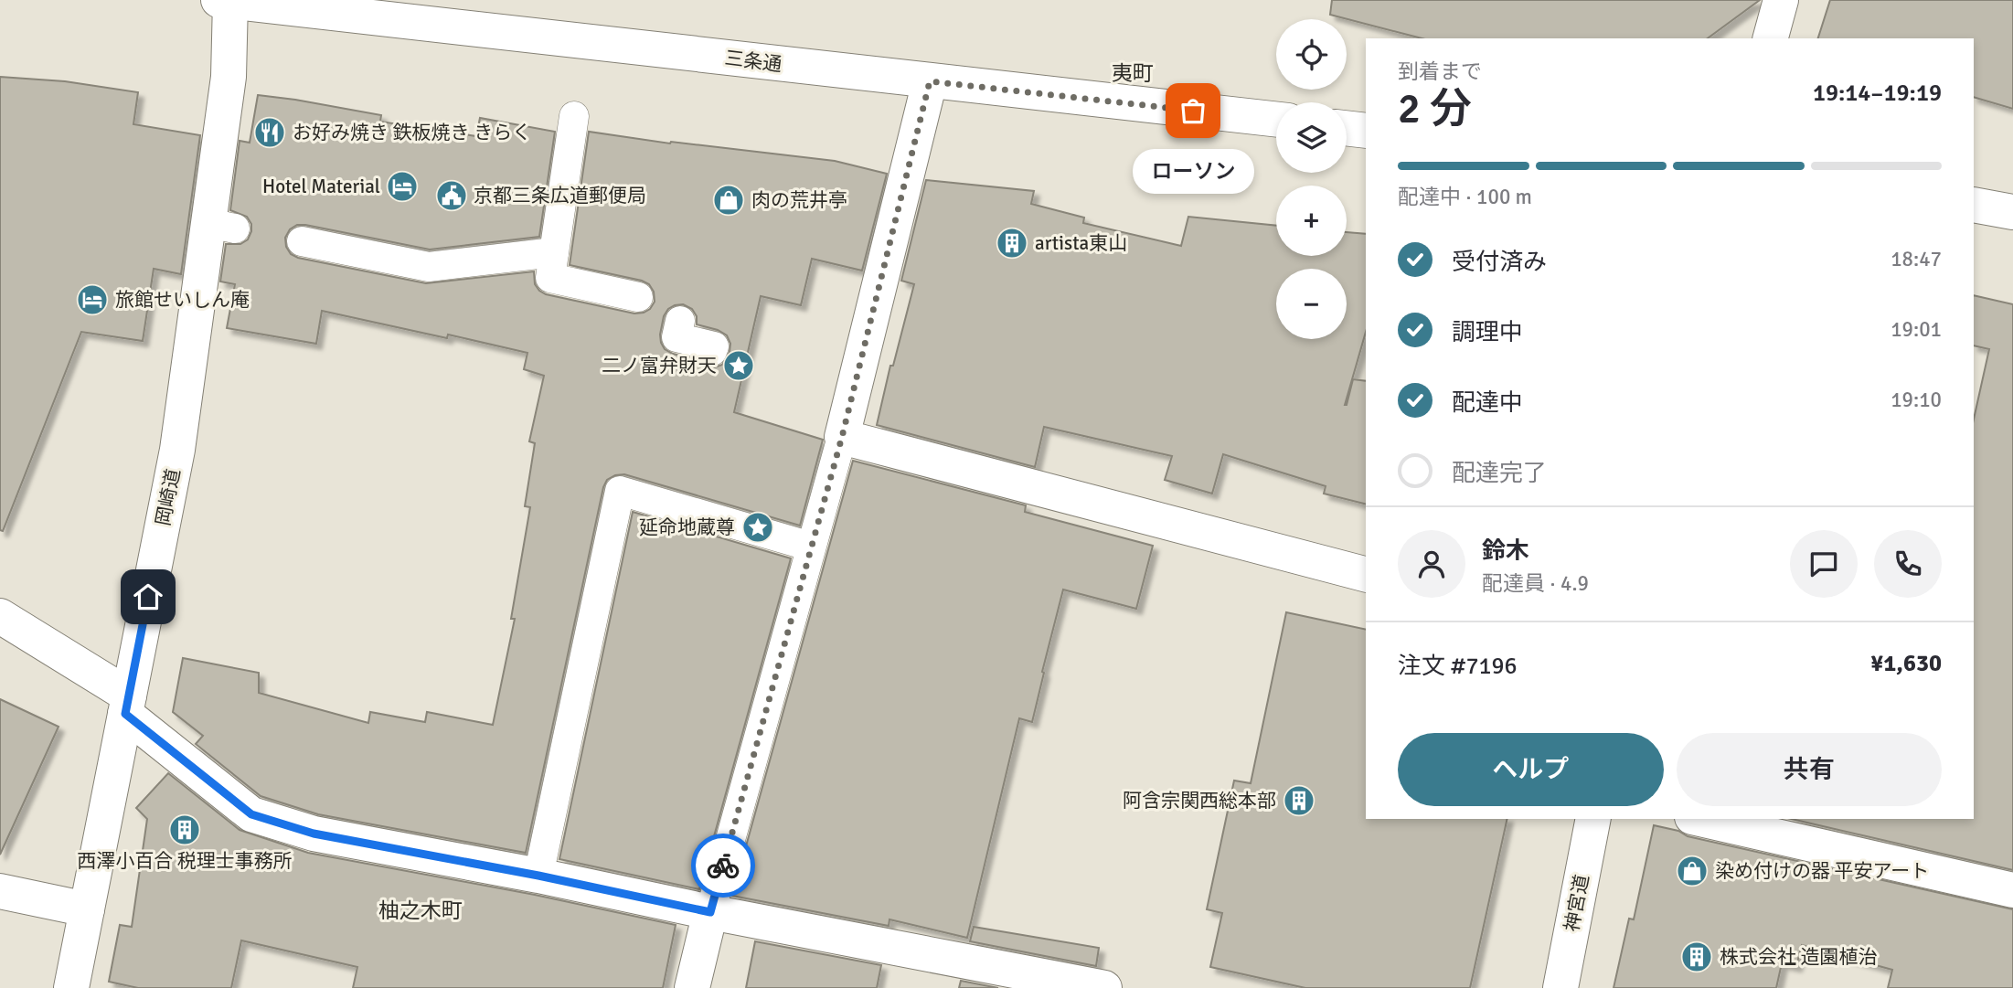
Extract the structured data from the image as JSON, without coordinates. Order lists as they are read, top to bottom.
{
  "streets": {
    "street": ["三条通", "岡崎道", "神宮道"]
  },
  "crossings": [
    ["三条通", "岡崎道"]
  ],
  "districts": ["夷町", "柚之木町"],
  "places": {
    "other": ["ローソン"],
    "restaurant": ["お好み焼き 鉄板焼き きらく"],
    "hotel": ["Hotel Material", "旅館せいしん庵"],
    "public building": ["京都三条広道郵便局"],
    "shop": ["肉の荒井亭", "染め付けの器 平安アート"],
    "building": [
      "artista東山",
      "阿含宗関西総本部",
      "西澤小百合 税理士事務所",
      "株式会社 造園植治"
    ],
    "place": ["二ノ富弁財天", "延命地蔵尊"]
  },
  "page": {
    "map_buttons": ["+", "−"],
    "heading": ["2 分", "到着まで", "19:14–19:19"],
    "panel": [
      "鈴木",
      "配達員 · 4.9",
      "注文 #7196",
      "¥1,630"
    ],
    "bar": "配達中 · 100 m",
    "bubble": "ローソン",
    "list": [
      ["受付済み", "18:47"],
      ["調理中", "19:01"],
      ["配達中", "19:10"],
      "配達完了"
    ],
    "buttons": ["ヘルプ", "共有"]
  }
}
